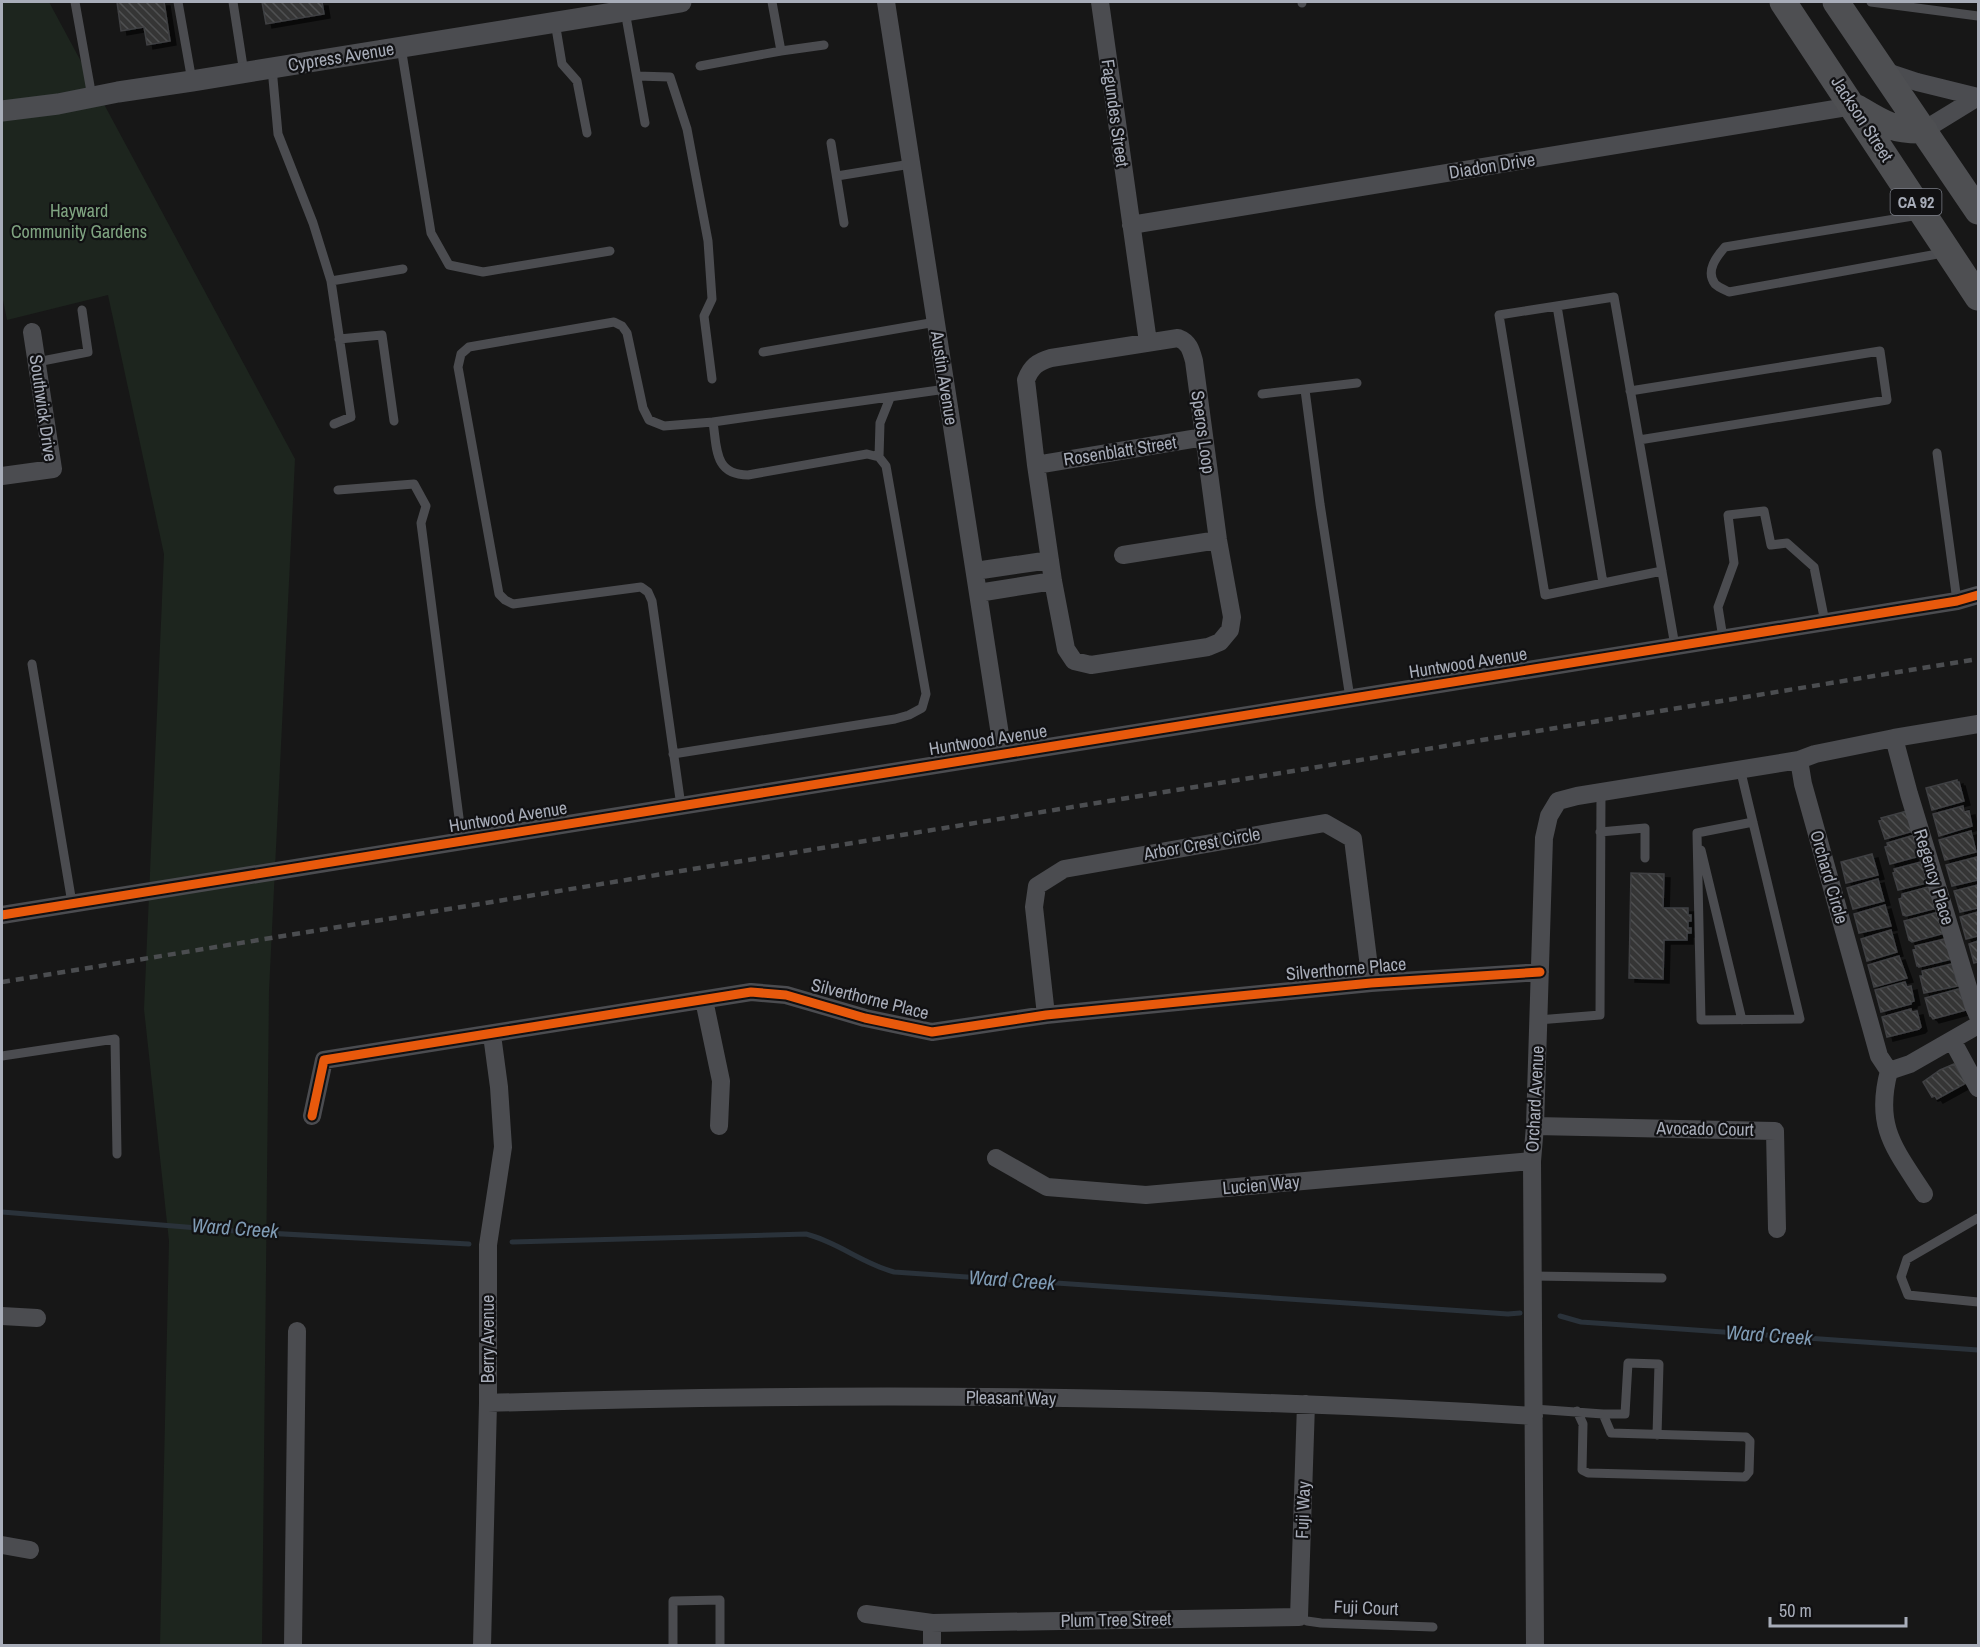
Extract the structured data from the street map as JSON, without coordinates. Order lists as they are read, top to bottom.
{
  "streets": {
    "main road": ["Jackson Street", "CA 92"],
    "street": [
      "Cypress Avenue",
      "Fagundes Street",
      "Diadon Drive",
      "Austin Avenue",
      "Southwick Drive",
      "Speros Loop",
      "Rosenblatt Street",
      "Huntwood Avenue",
      "Arbor Crest Circle",
      "Orchard Circle",
      "Regency Place",
      "Silverthorne Place",
      "Orchard Avenue",
      "Avocado Court",
      "Lucien Way",
      "Berry Avenue",
      "Pleasant Way",
      "Fuji Way",
      "Plum Tree Street"
    ],
    "lane": ["Fuji Court"]
  },
  "crossings": [
    ["Fagundes Street", "Diadon Drive"],
    ["Fagundes Street", "Speros Loop"],
    ["Jackson Street", "Diadon Drive"],
    ["Austin Avenue", "Huntwood Avenue"],
    ["Speros Loop", "Rosenblatt Street"],
    ["Arbor Crest Circle", "Silverthorne Place"],
    ["Orchard Circle", "Orchard Avenue"],
    ["Silverthorne Place", "Orchard Avenue"],
    ["Silverthorne Place", "Berry Avenue"],
    ["Orchard Avenue", "Avocado Court"],
    ["Orchard Avenue", "Lucien Way"],
    ["Orchard Avenue", "Pleasant Way"],
    ["Berry Avenue", "Pleasant Way"],
    ["Pleasant Way", "Fuji Way"],
    ["Fuji Way", "Fuji Court"],
    ["Fuji Way", "Plum Tree Street"],
    ["Fuji Court", "Plum Tree Street"]
  ],
  "water": ["Ward Creek"],
  "parks": ["Hayward Community Gardens"],
  "scale_bar": "50 m"
}
